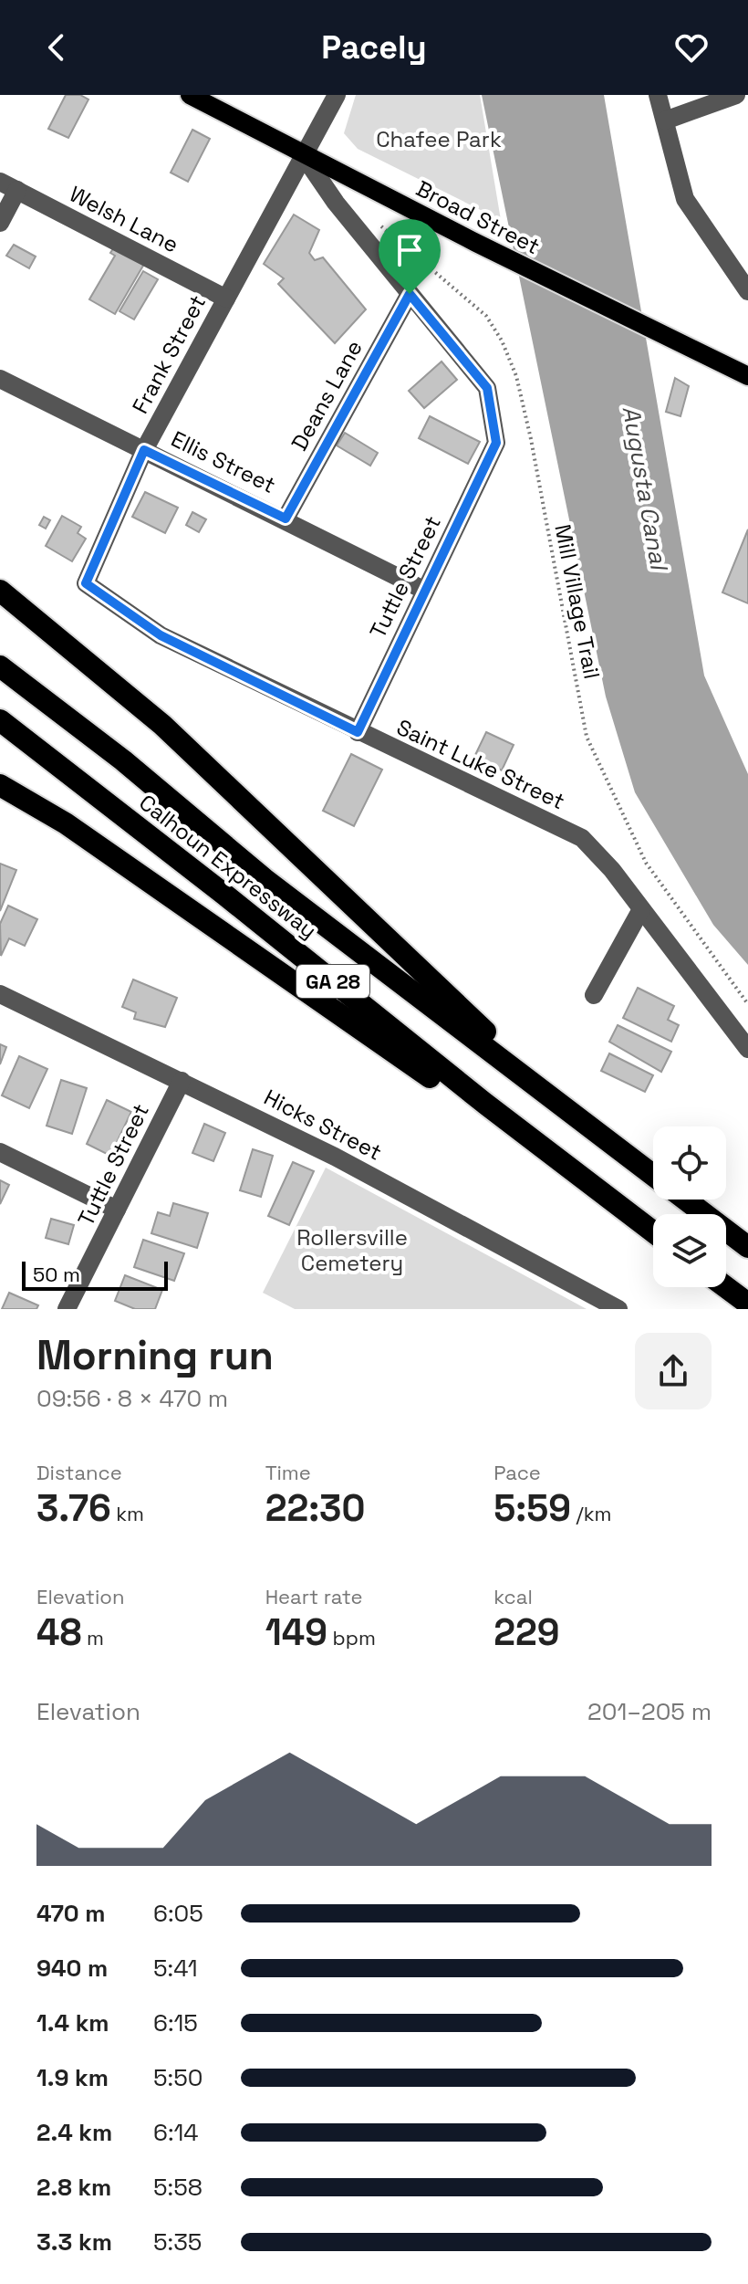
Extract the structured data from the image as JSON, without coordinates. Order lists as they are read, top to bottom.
{
  "streets": {
    "highway": ["Calhoun Expressway", "GA 28"],
    "main road": ["Broad Street"],
    "street": [
      "Welsh Lane",
      "Frank Street",
      "Deans Lane",
      "Ellis Street",
      "Tuttle Street",
      "Saint Luke Street",
      "Hicks Street"
    ],
    "path": ["Mill Village Trail"]
  },
  "crossings": [
    ["Broad Street", "Frank Street"],
    ["Welsh Lane", "Frank Street"],
    ["Frank Street", "Ellis Street"],
    ["Frank Street", "Saint Luke Street"],
    ["Deans Lane", "Ellis Street"],
    ["Deans Lane", "Tuttle Street"],
    ["Ellis Street", "Tuttle Street"],
    ["Tuttle Street", "Saint Luke Street"],
    ["Tuttle Street", "Hicks Street"]
  ],
  "water": ["Augusta Canal"],
  "parks": ["Chafee Park", "Rollersville Cemetery"],
  "scale_bar": "50 m",
  "page": {
    "header": "Pacely",
    "scale": "50 m",
    "heading": ["Morning run", "09:56 · 8 × 470 m"],
    "stats": [
      ["Distance", "3.76 km"],
      ["Time", "22:30"],
      ["Pace", "5:59 /km"],
      ["Elevation", "48 m"],
      ["Heart rate", "149 bpm"],
      ["kcal", "229"]
    ],
    "chart": ["Elevation", "201–205 m"],
    "list": [
      {
        "name": "470 m",
        "note": "6:05"
      },
      {
        "name": "940 m",
        "note": "5:41"
      },
      {
        "name": "1.4 km",
        "note": "6:15"
      },
      {
        "name": "1.9 km",
        "note": "5:50"
      },
      {
        "name": "2.4 km",
        "note": "6:14"
      },
      {
        "name": "2.8 km",
        "note": "5:58"
      },
      {
        "name": "3.3 km",
        "note": "5:35"
      }
    ]
  }
}
